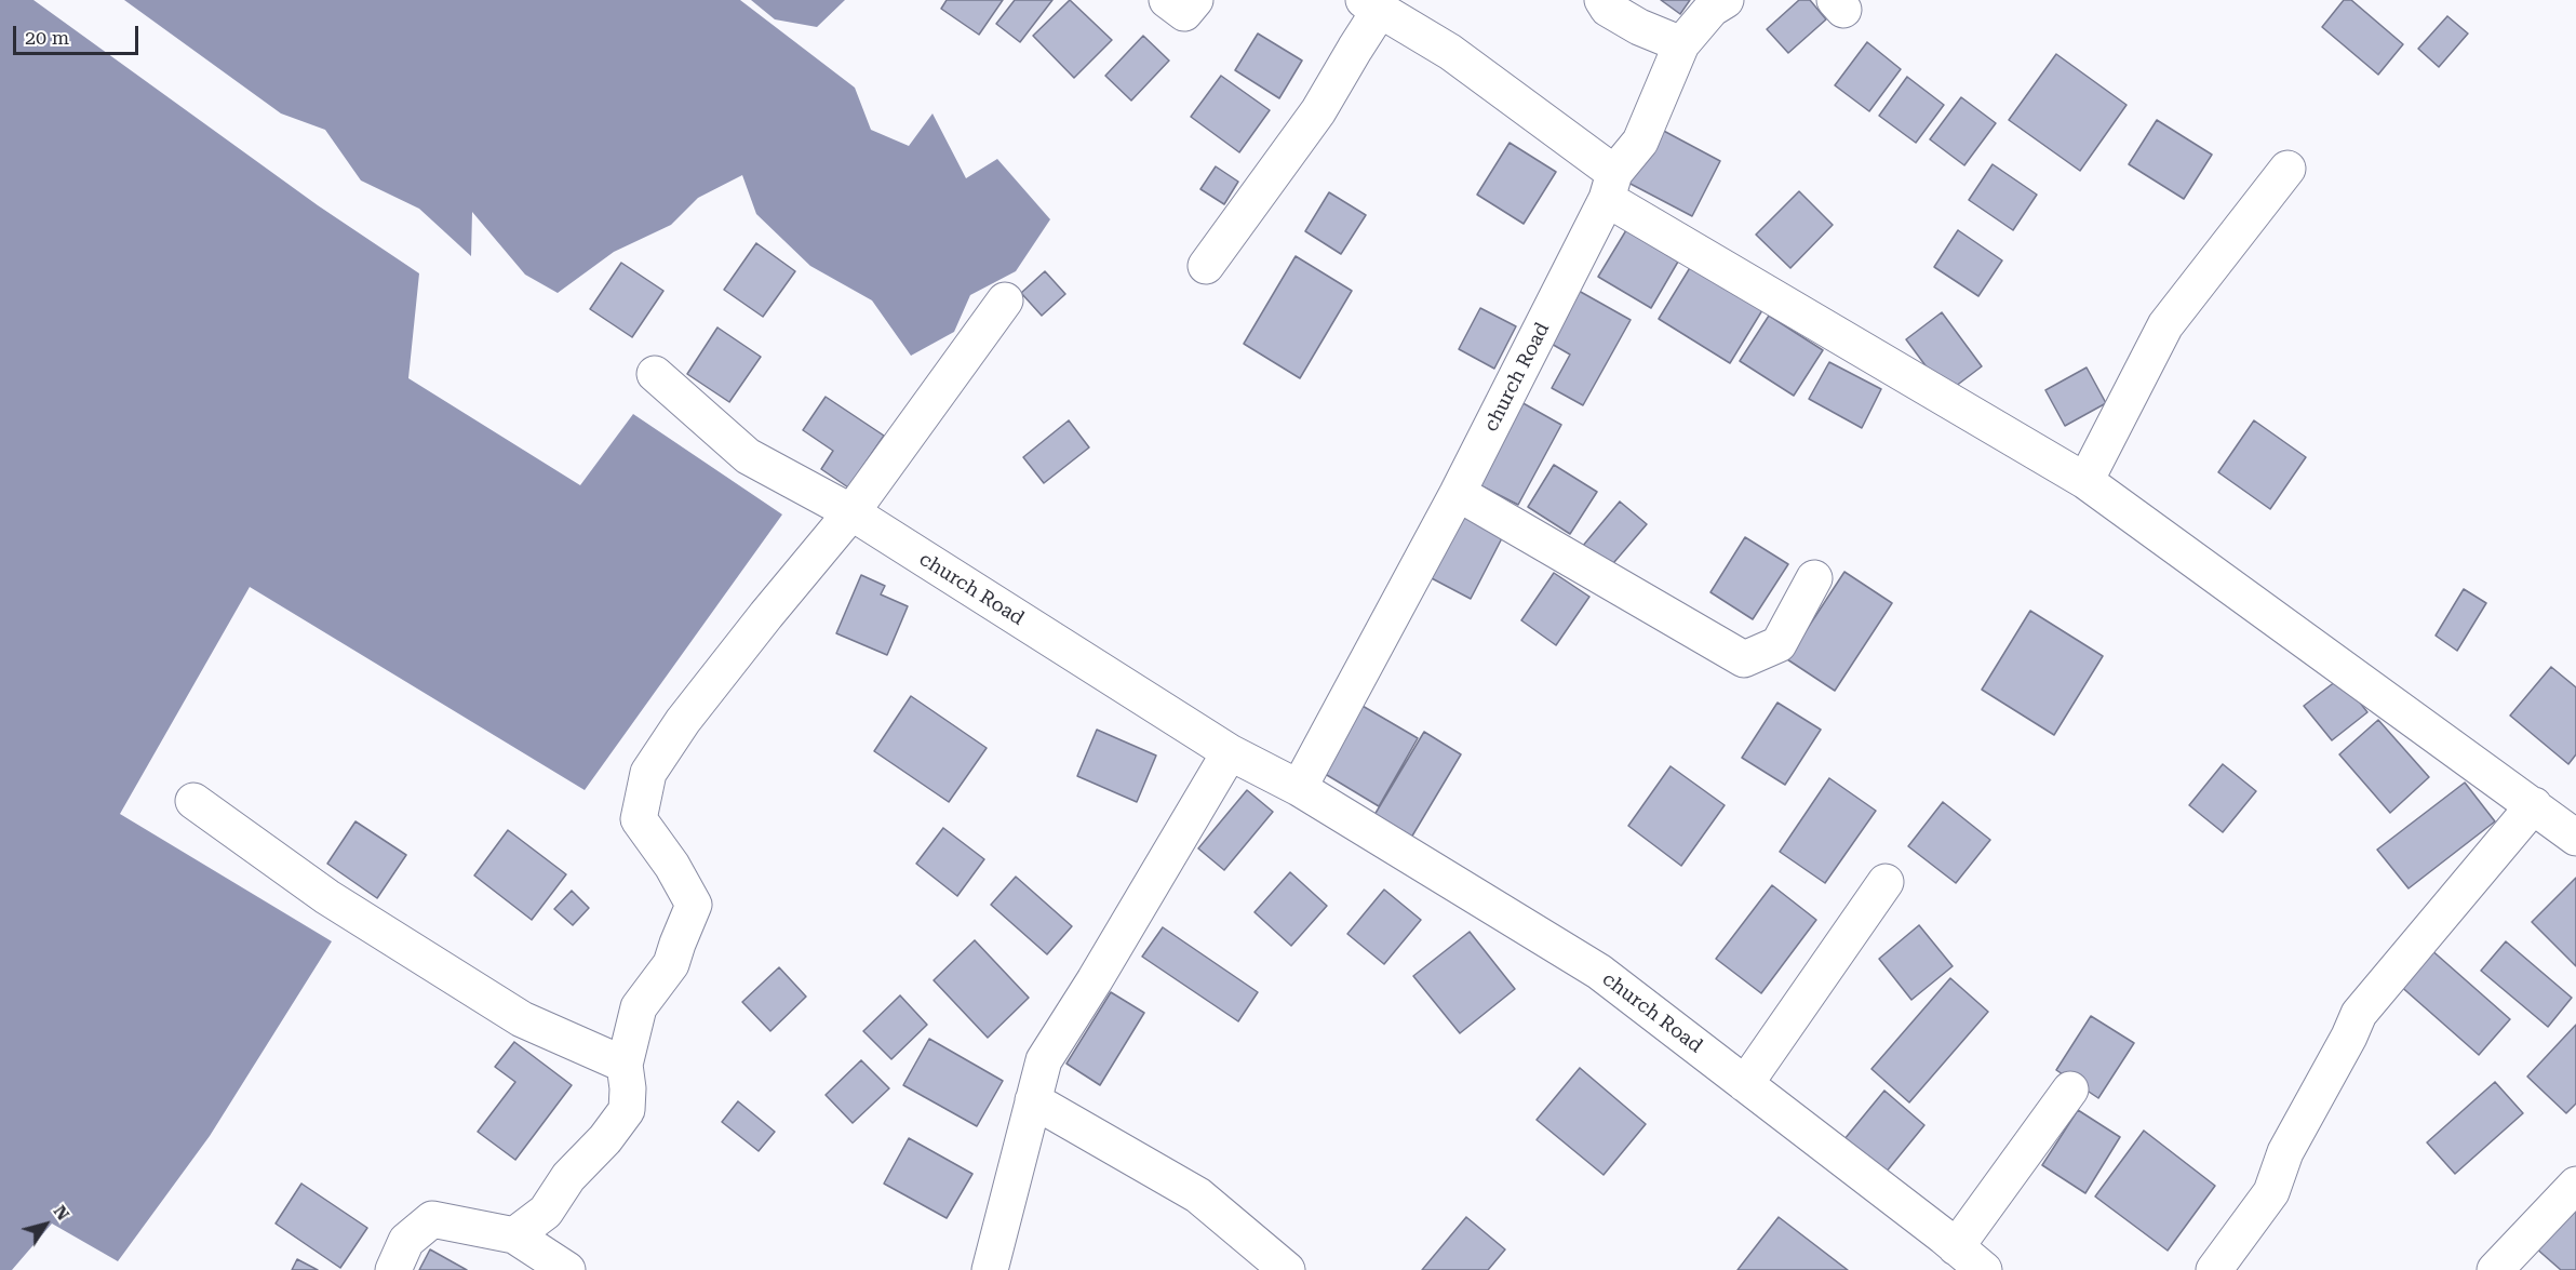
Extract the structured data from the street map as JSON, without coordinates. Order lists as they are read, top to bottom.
{
  "streets": {
    "street": ["church Road"]
  },
  "scale_bar": "20 m",
  "north": "top right"
}
